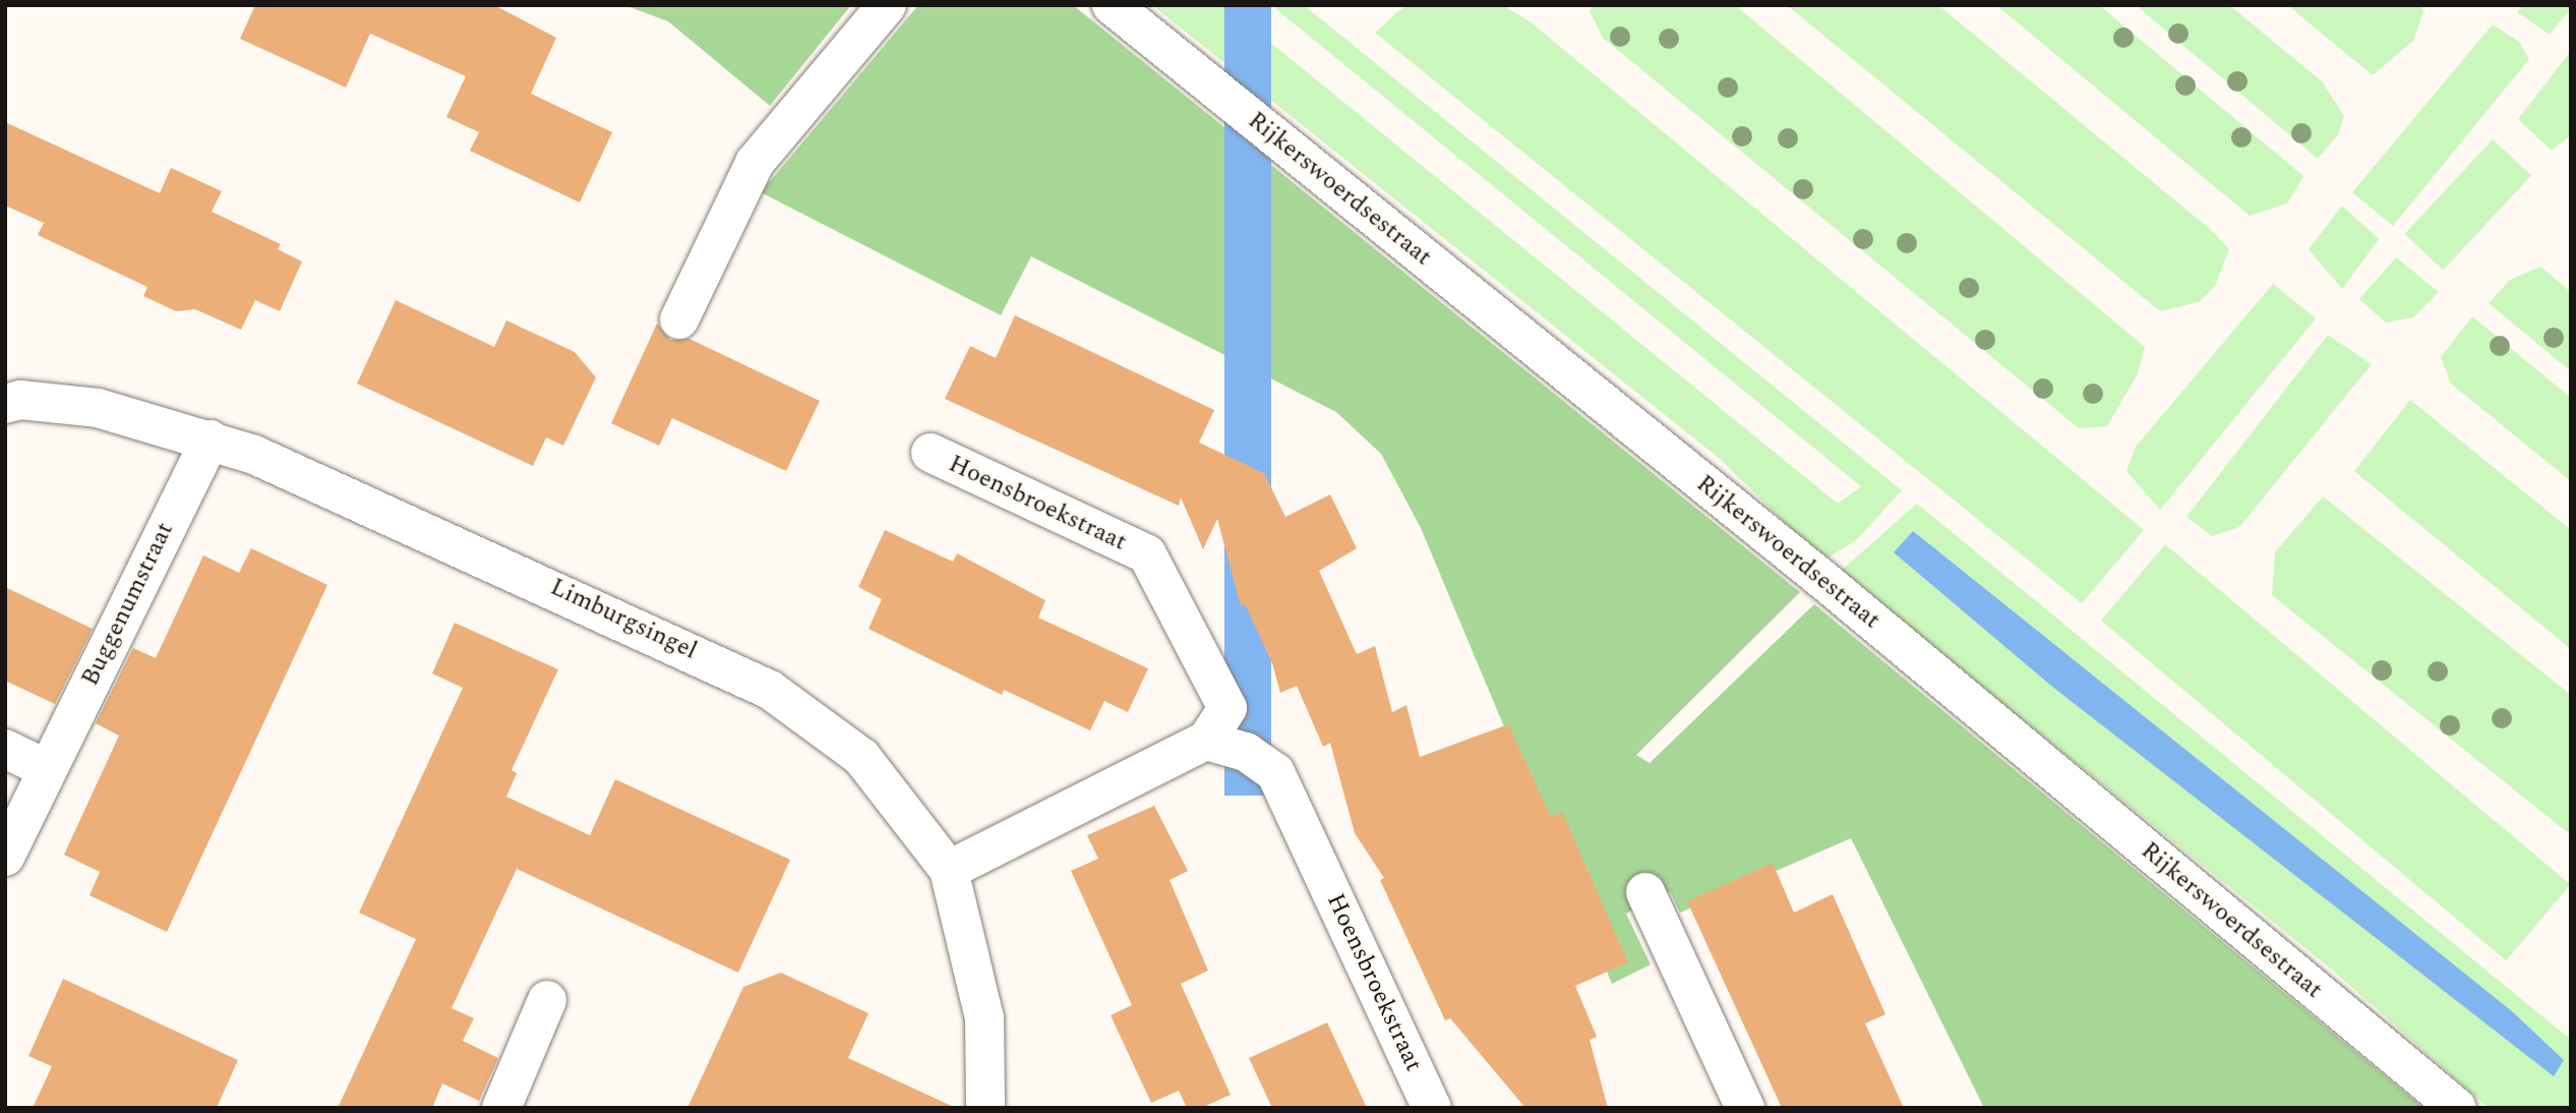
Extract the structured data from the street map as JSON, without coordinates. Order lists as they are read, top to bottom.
{
  "streets": {
    "street": [
      "Rijkerswoerdsestraat",
      "Hoensbroekstraat",
      "Buggenumstraat",
      "Limburgsingel"
    ]
  },
  "crossings": [
    ["Buggenumstraat", "Limburgsingel"]
  ]
}
